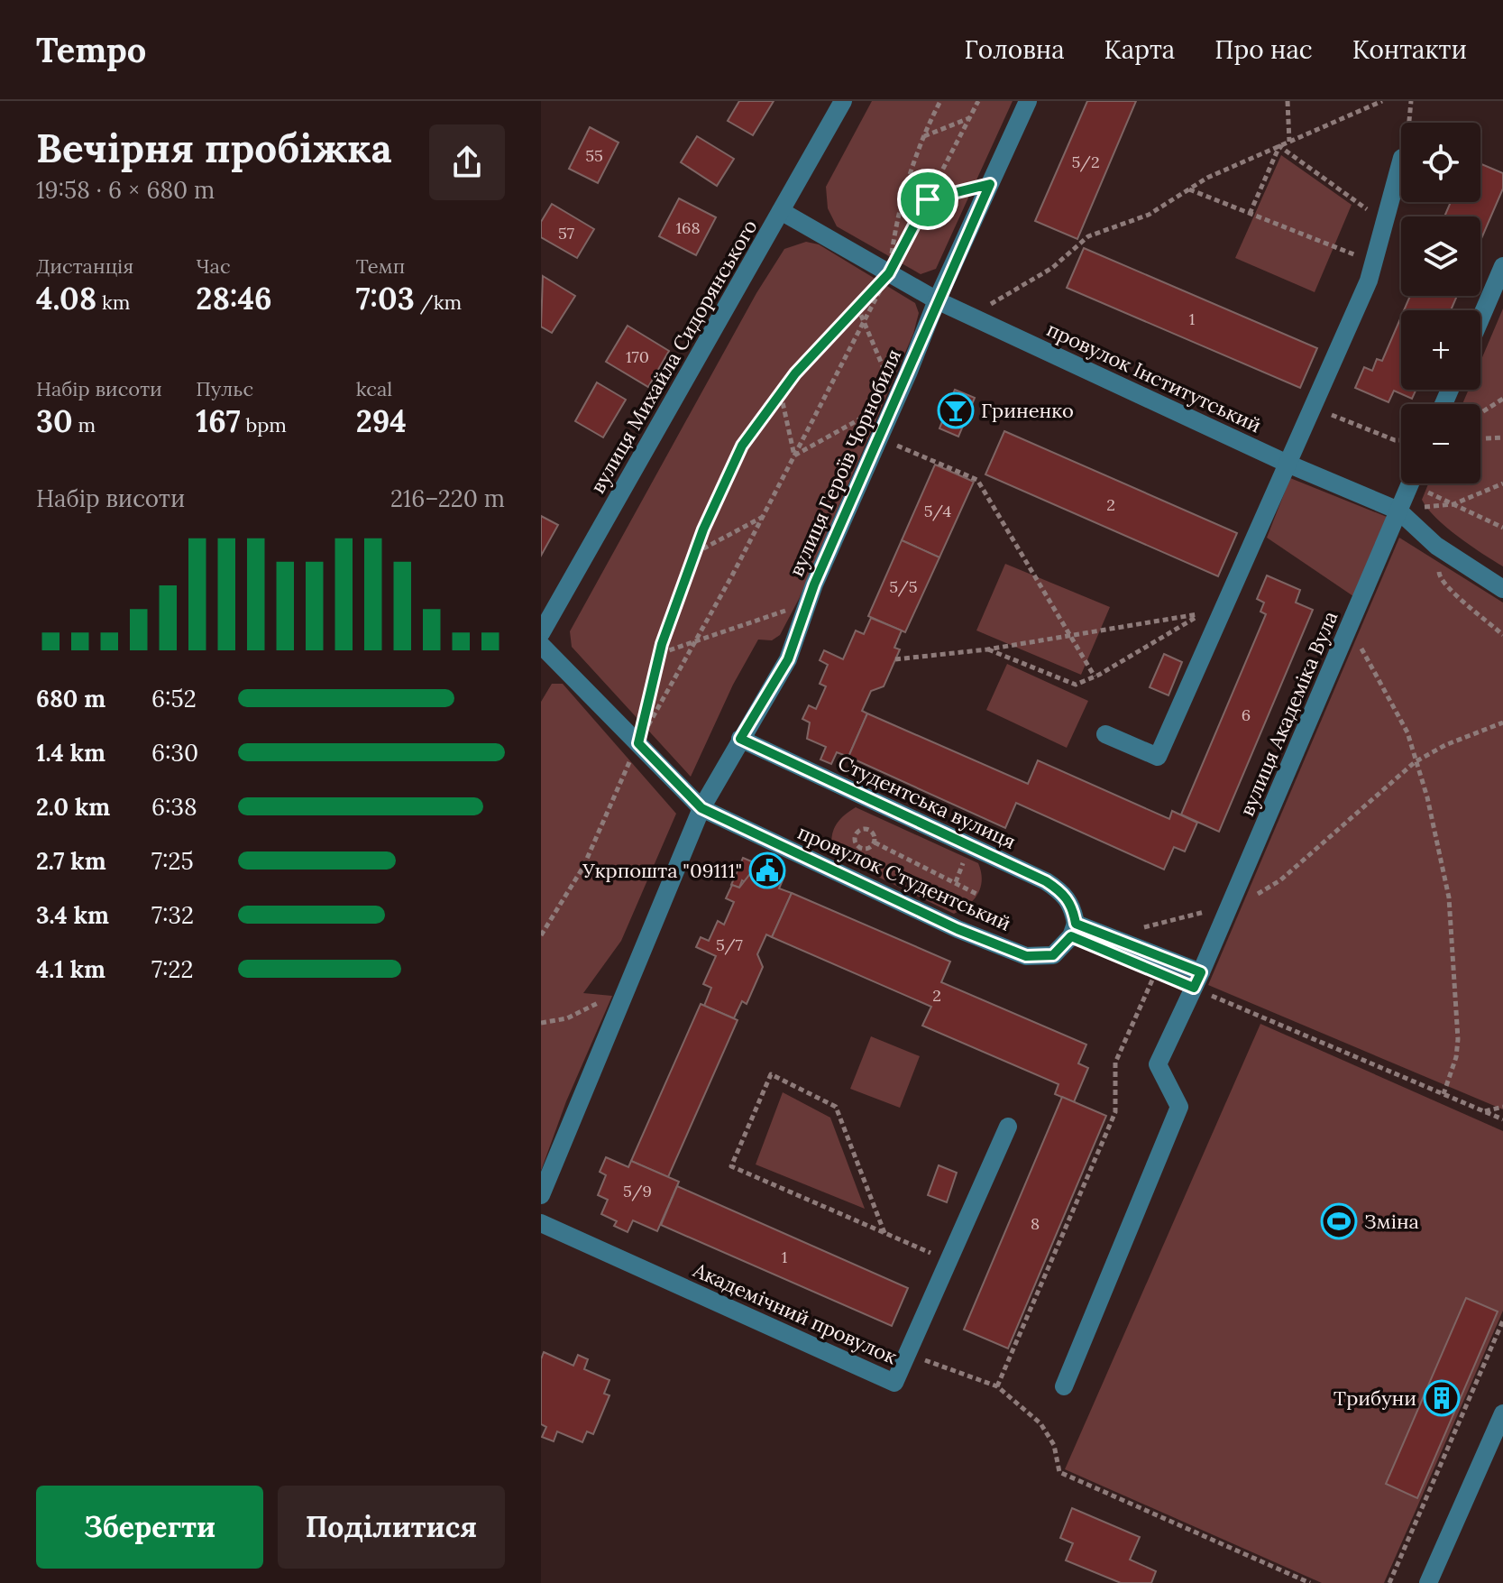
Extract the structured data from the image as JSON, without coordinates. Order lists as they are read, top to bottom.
{
  "streets": {
    "street": [
      "вулиця Михайла Сидорянського",
      "провулок Інститутський",
      "вулиця Героїв Чорнобиля",
      "вулиця Академіка Вула",
      "Студентська вулиця",
      "провулок Студентський",
      "Академічний провулок"
    ]
  },
  "crossings": [
    ["вулиця Михайла Сидорянського", "провулок Інститутський"],
    ["провулок Інститутський", "вулиця Героїв Чорнобиля"],
    ["провулок Інститутський", "вулиця Академіка Вула"],
    ["вулиця Героїв Чорнобиля", "Студентська вулиця"],
    ["вулиця Героїв Чорнобиля", "провулок Студентський"],
    ["Студентська вулиця", "провулок Студентський"]
  ],
  "places": {
    "bar": ["Гриненко"],
    "public building": ["Укрпошта \"09111\""],
    "sports": ["Зміна"],
    "building": ["Трибуни"]
  },
  "house_numbers": [
    "55",
    "5/2",
    "168",
    "57",
    "1",
    "170",
    "2",
    "5/4",
    "5/5",
    "6",
    "5/7",
    "2",
    "5/9",
    "8",
    "1"
  ],
  "page": {
    "header": "Tempo",
    "nav": [
      "Головна",
      "Карта",
      "Про нас",
      "Контакти"
    ],
    "heading": ["Вечірня пробіжка", "19:58 · 6 × 680 m"],
    "map_buttons": ["+", "−"],
    "stats": [
      ["Дистанція", "4.08 km"],
      ["Час", "28:46"],
      ["Темп", "7:03 /km"],
      ["Набір висоти", "30 m"],
      ["Пульс", "167 bpm"],
      ["kcal", "294"]
    ],
    "chart": ["Набір висоти", "216–220 m"],
    "list": [
      {
        "name": "680 m",
        "note": "6:52"
      },
      {
        "name": "1.4 km",
        "note": "6:30"
      },
      {
        "name": "2.0 km",
        "note": "6:38"
      },
      {
        "name": "2.7 km",
        "note": "7:25"
      },
      {
        "name": "3.4 km",
        "note": "7:32"
      },
      {
        "name": "4.1 km",
        "note": "7:22"
      }
    ],
    "buttons": ["Зберегти", "Поділитися"]
  }
}
